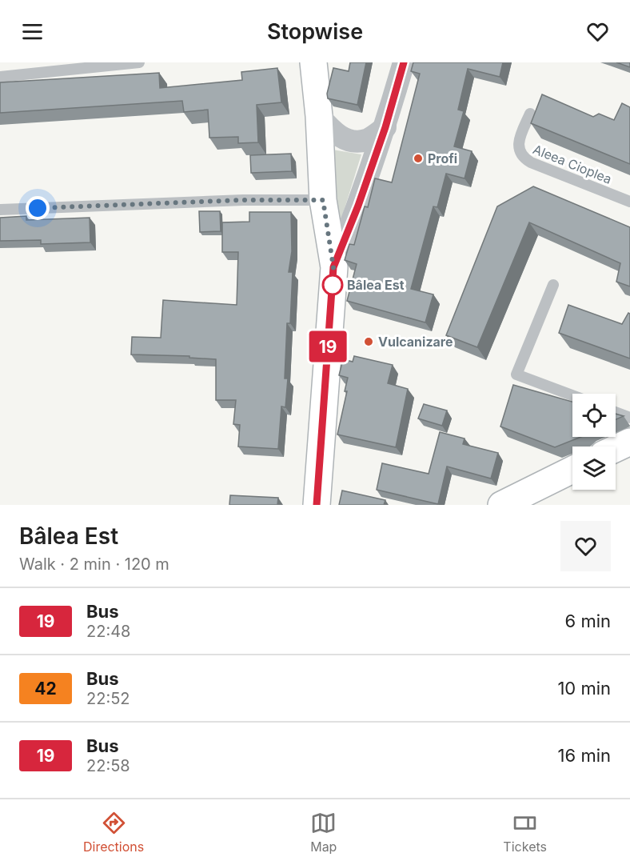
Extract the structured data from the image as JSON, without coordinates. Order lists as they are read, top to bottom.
{
  "streets": {
    "lane": ["Aleea Cioplea"]
  },
  "places": ["Profi", "Bâlea Est", "Vulcanizare"],
  "lines": ["bus line 19"],
  "page": {
    "header": "Stopwise",
    "on_map": "19",
    "heading": ["Bâlea Est", "Walk · 2 min · 120 m"],
    "list": [
      {
        "mark": "19",
        "name": "Bus",
        "note": "22:48",
        "value": "6 min"
      },
      {
        "mark": "42",
        "name": "Bus",
        "note": "22:52",
        "value": "10 min"
      },
      {
        "mark": "19",
        "name": "Bus",
        "note": "22:58",
        "value": "16 min"
      }
    ],
    "tabs": ["Directions", "Map", "Tickets"]
  }
}
